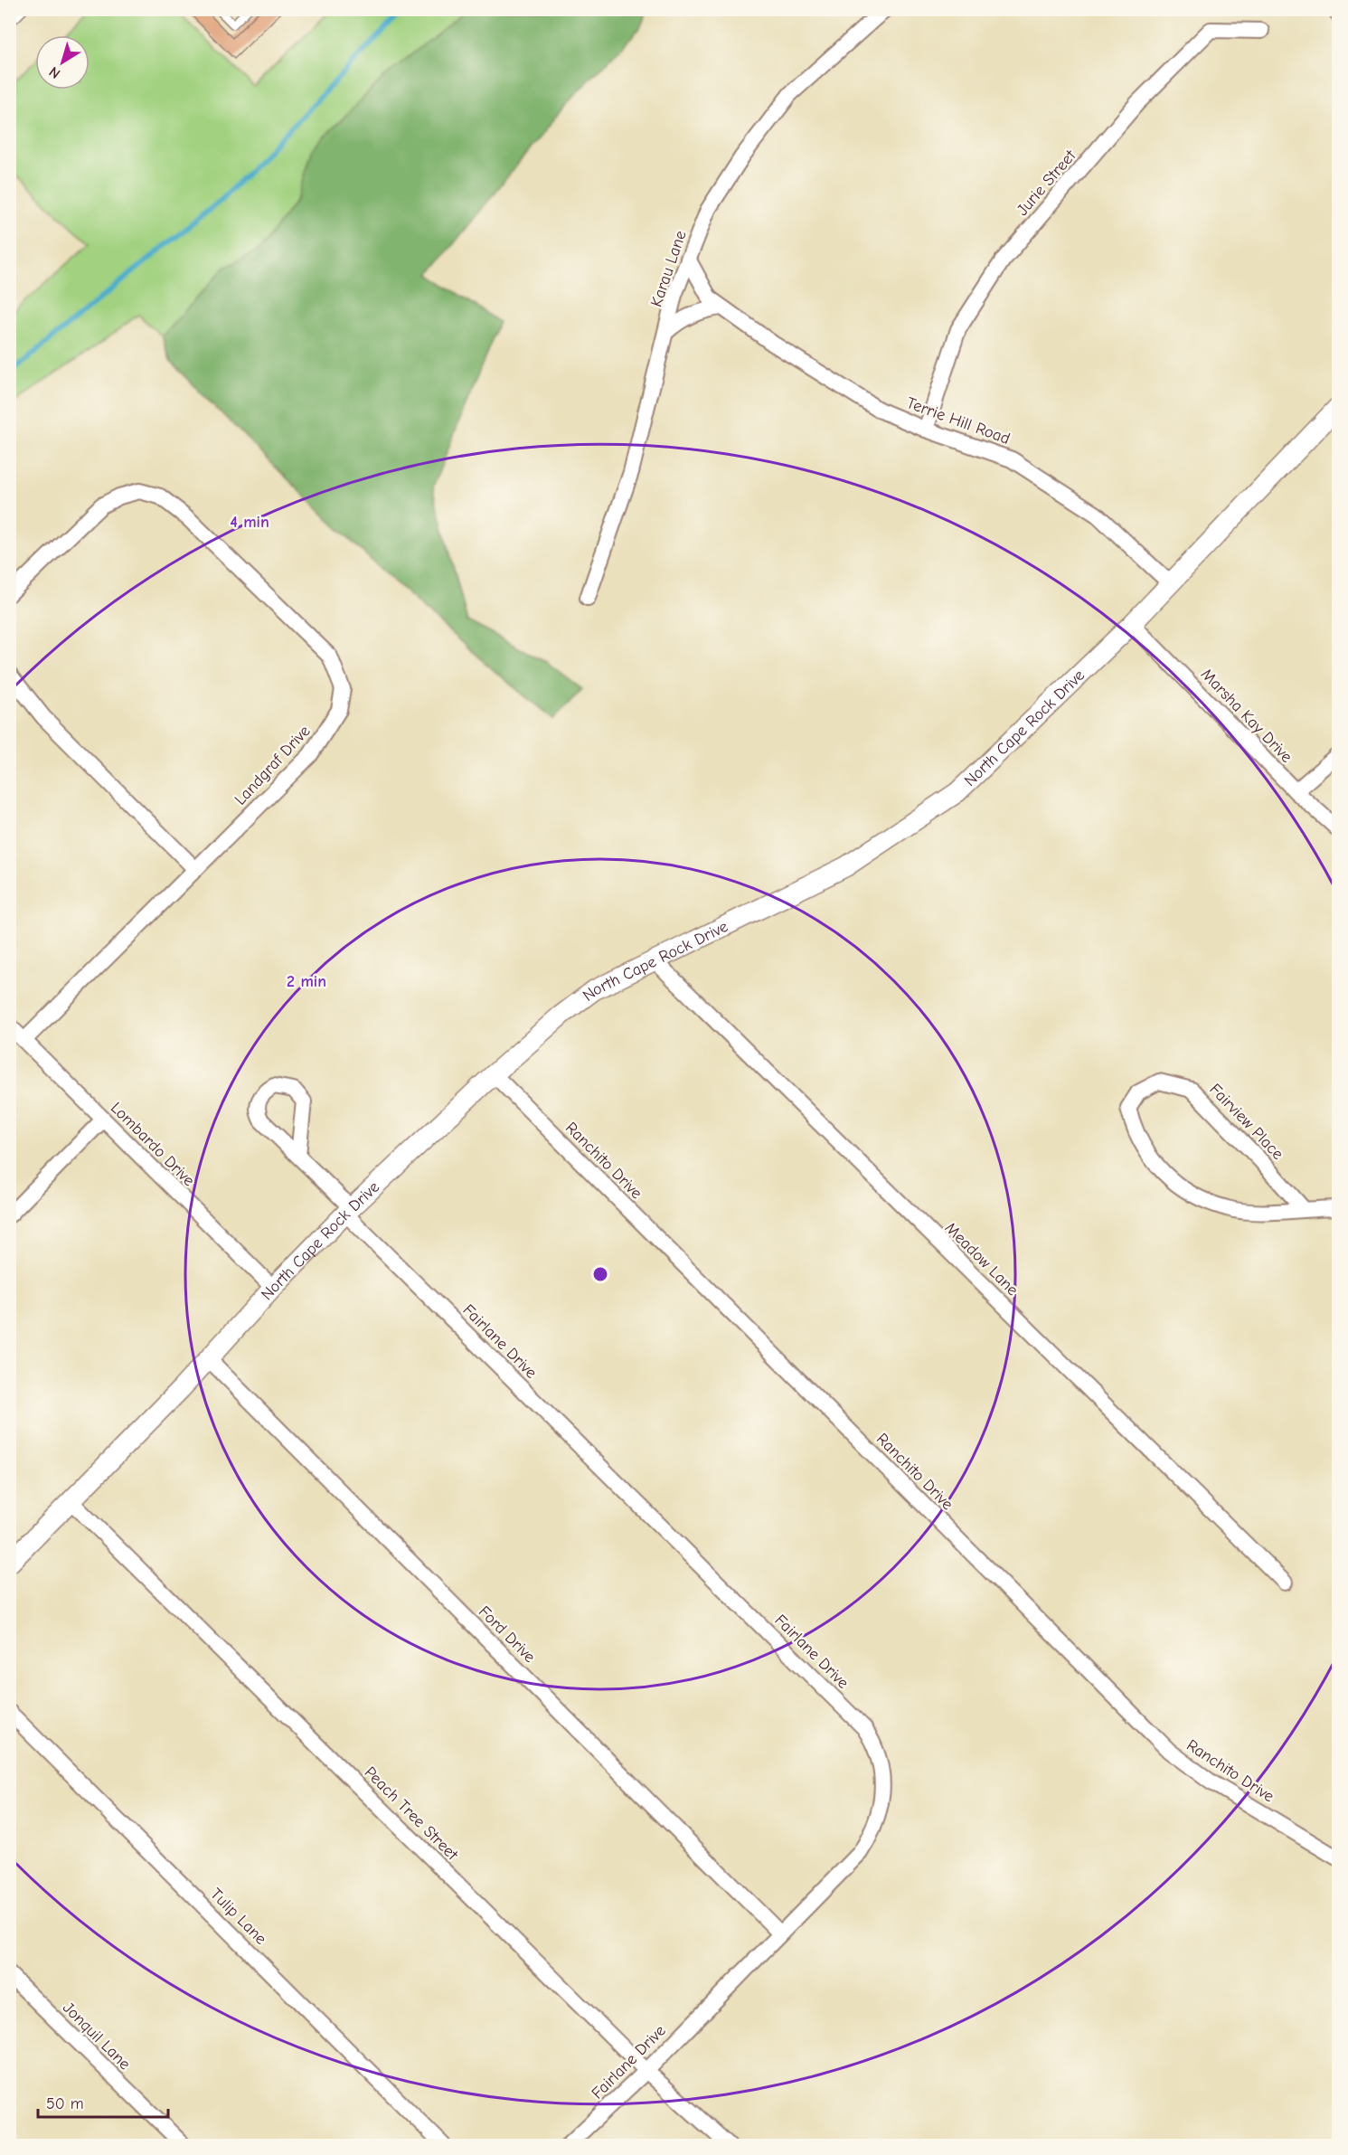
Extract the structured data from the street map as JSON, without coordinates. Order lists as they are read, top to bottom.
{
  "streets": {
    "street": [
      "Jurie Street",
      "Karau Lane",
      "Terrie Hill Road",
      "Marsha Kay Drive",
      "North Cape Rock Drive",
      "Landgraf Drive",
      "Fairview Place",
      "Lombardo Drive",
      "Ranchito Drive",
      "Meadow Lane",
      "Fairlane Drive",
      "Ford Drive",
      "Peach Tree Street",
      "Tulip Lane",
      "Jonquil Lane"
    ]
  },
  "crossings": [
    ["Jurie Street", "Terrie Hill Road"],
    ["Karau Lane", "Terrie Hill Road"],
    ["Terrie Hill Road", "North Cape Rock Drive"],
    ["Marsha Kay Drive", "North Cape Rock Drive"],
    ["North Cape Rock Drive", "Lombardo Drive"],
    ["North Cape Rock Drive", "Ranchito Drive"],
    ["North Cape Rock Drive", "Meadow Lane"],
    ["North Cape Rock Drive", "Fairlane Drive"],
    ["North Cape Rock Drive", "Ford Drive"],
    ["North Cape Rock Drive", "Peach Tree Street"],
    ["Landgraf Drive", "Lombardo Drive"],
    ["Fairlane Drive", "Ford Drive"],
    ["Fairlane Drive", "Peach Tree Street"]
  ],
  "scale_bar": "50 m",
  "north": "bottom left",
  "rings": ["4 min", "2 min"]
}
